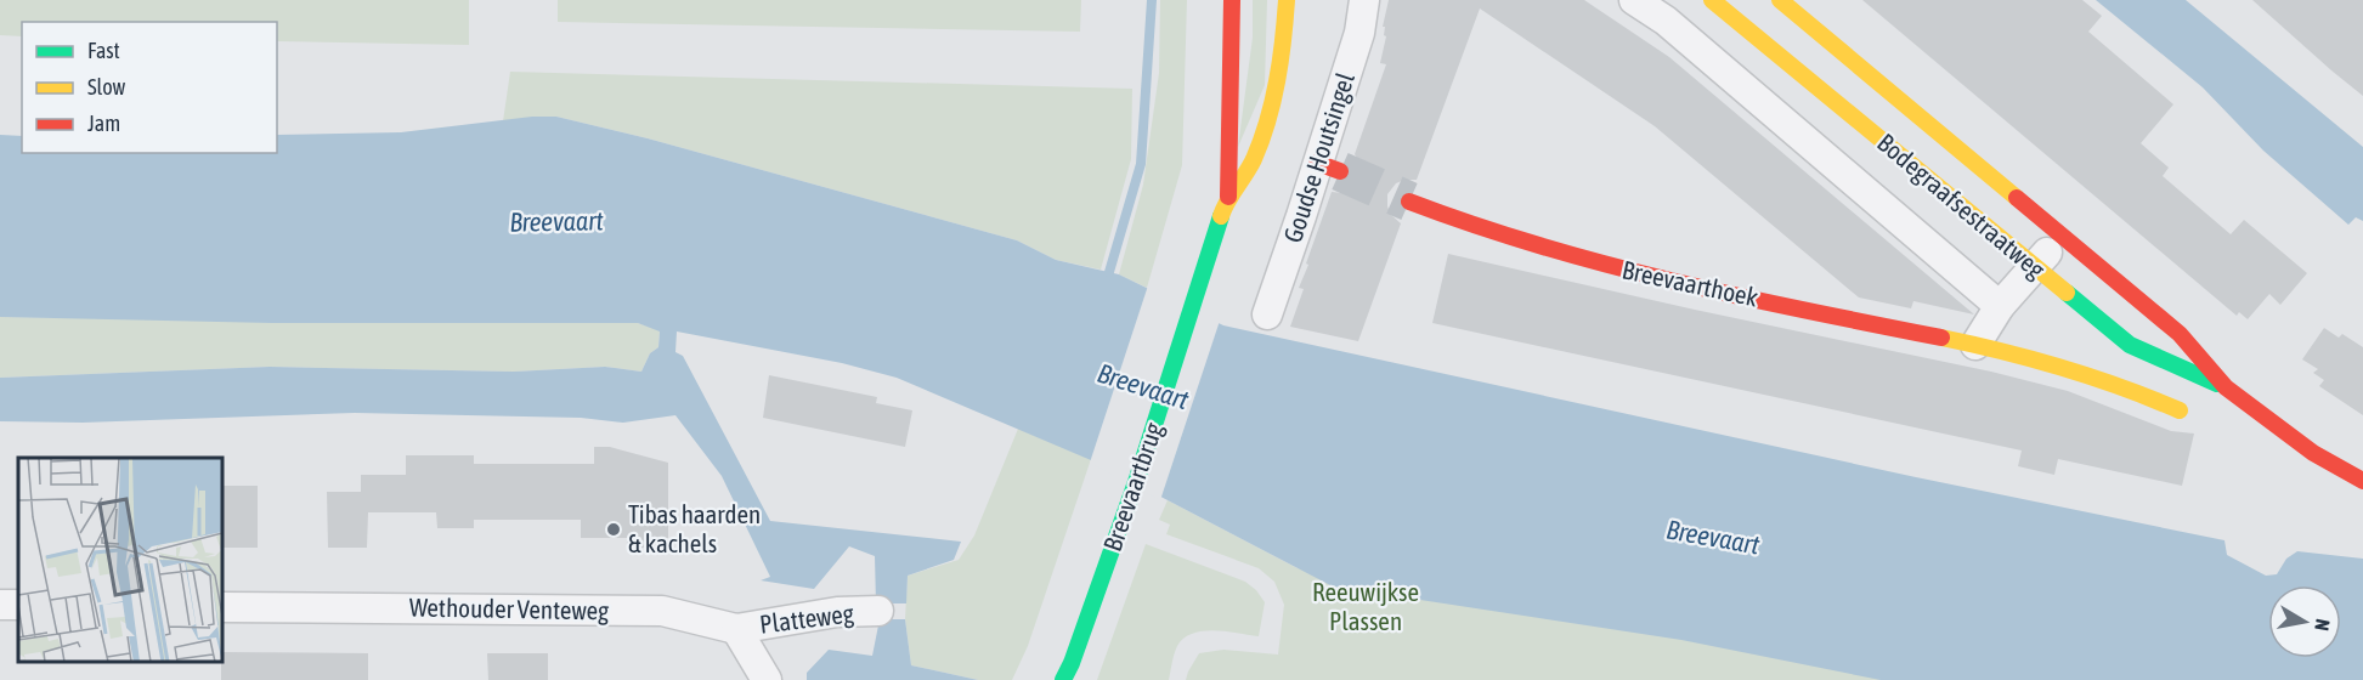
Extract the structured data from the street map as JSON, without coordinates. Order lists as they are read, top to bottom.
{
  "streets": {
    "main road": ["Bodegraafsestraatweg", "Breevaarthoek", "Breevaartbrug"],
    "street": ["Goudse Houtsingel", "Wethouder Venteweg", "Platteweg"]
  },
  "crossings": [
    ["Wethouder Venteweg", "Platteweg"]
  ],
  "water": ["Breevaart"],
  "parks": ["Reeuwijkse Plassen"],
  "places": ["Tibas haarden & kachels"],
  "legend": ["Fast", "Slow", "Jam"],
  "north": "right"
}
